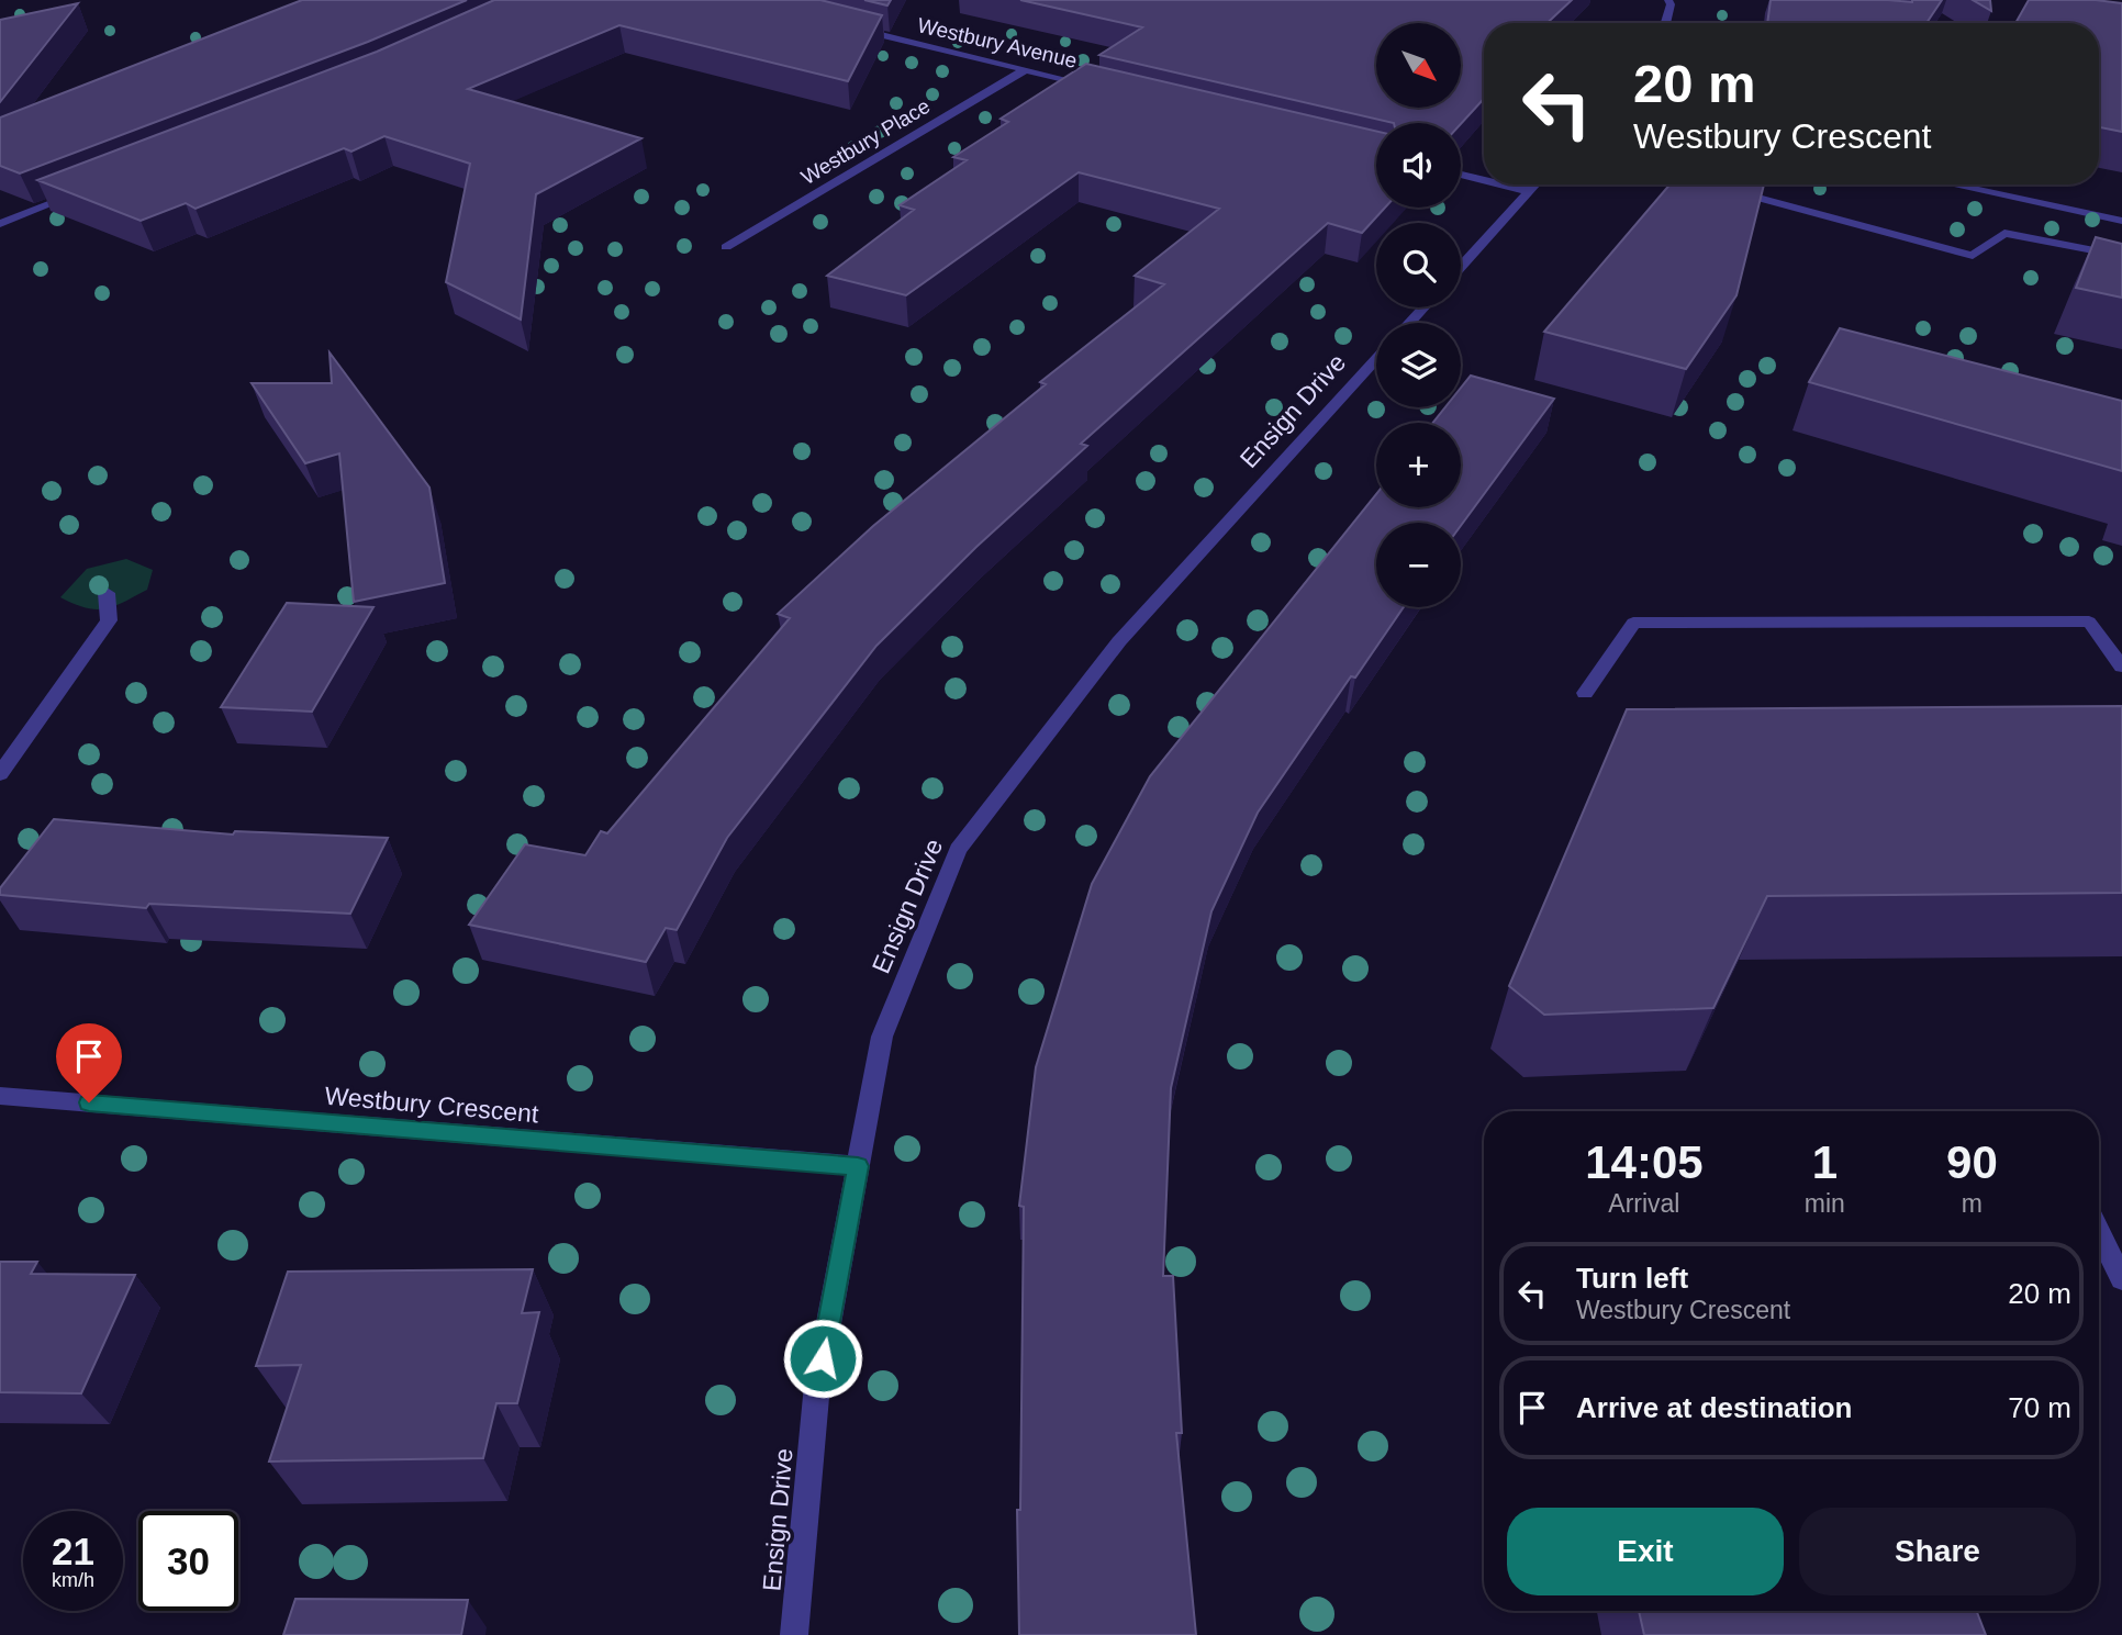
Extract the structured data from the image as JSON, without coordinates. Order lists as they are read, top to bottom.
{
  "streets": {
    "street": [
      "Westbury Avenue",
      "Westbury Place",
      "Ensign Drive",
      "Westbury Crescent"
    ]
  },
  "crossings": [
    ["Westbury Avenue", "Westbury Place"],
    ["Ensign Drive", "Westbury Crescent"]
  ],
  "north": "bottom right",
  "page": {
    "map_buttons": ["+", "−"],
    "turn": ["20 m", "Westbury Crescent"],
    "eta": [
      "14:05",
      "Arrival",
      "1",
      "min",
      "90",
      "m"
    ],
    "list": [
      {
        "name": "Turn left",
        "note": "Westbury Crescent",
        "value": "20 m"
      },
      {
        "name": "Arrive at destination",
        "value": "70 m"
      }
    ],
    "buttons": ["Exit", "Share"],
    "speed": "21 km/h",
    "limit": "30"
  }
}
